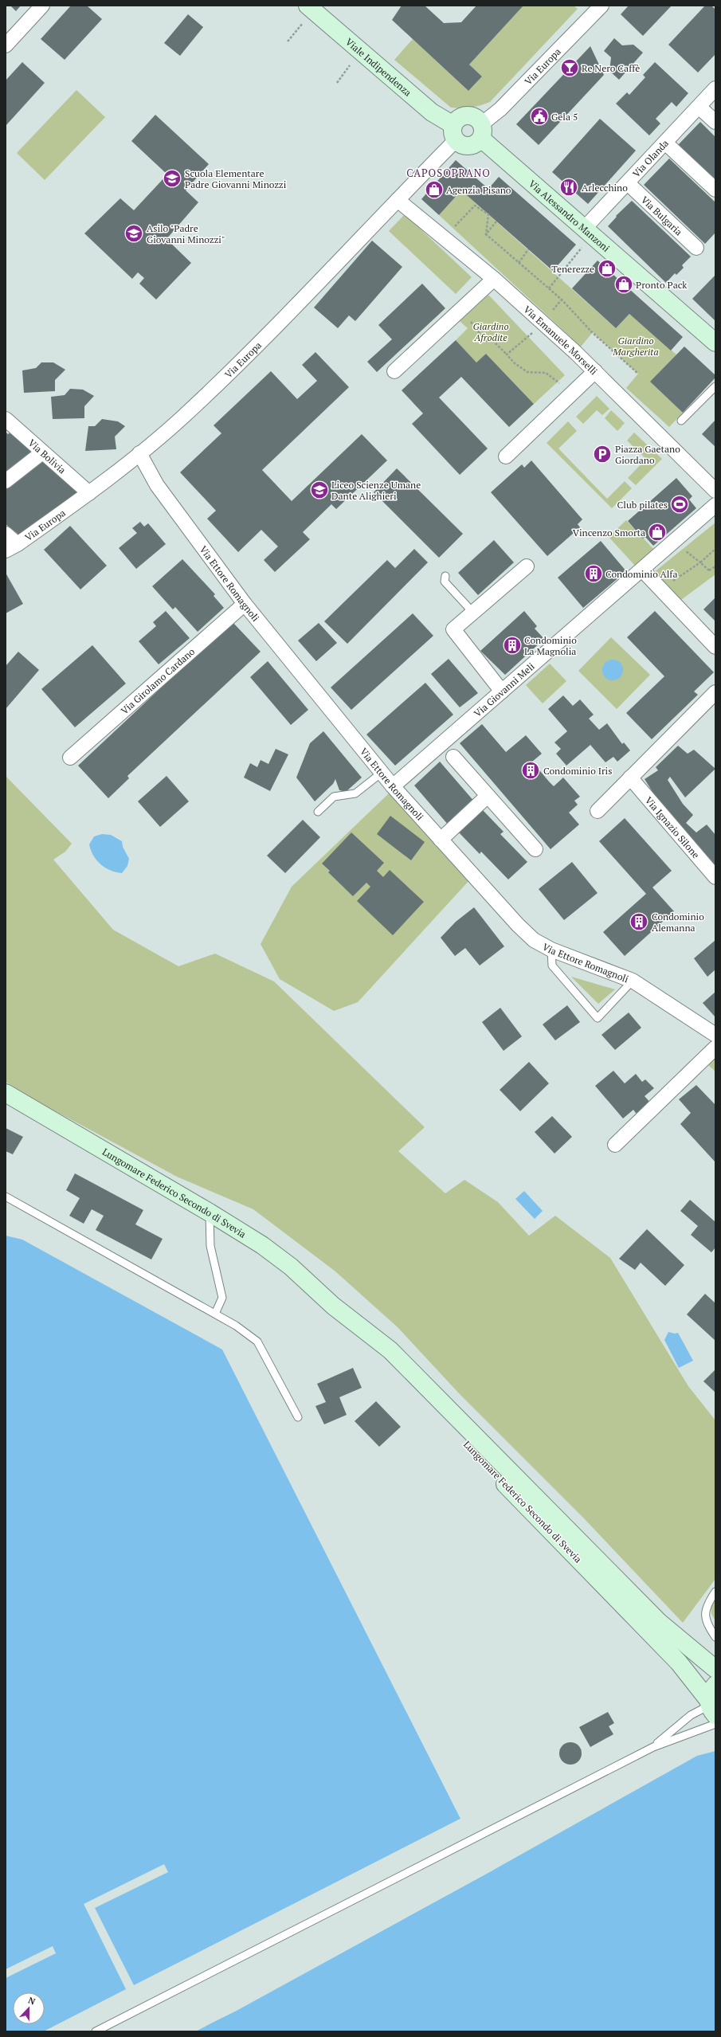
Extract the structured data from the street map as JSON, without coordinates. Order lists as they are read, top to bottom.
{
  "streets": {
    "street": [
      "Via Europa",
      "Viale Indipendenza",
      "Via Olanda",
      "Via Alessandro Manzoni",
      "Via Bulgaria",
      "Via Emanuele Morselli",
      "Via Bolivia",
      "Via Ettore Romagnoli",
      "Via Girolamo Cardano",
      "Via Giovanni Meli",
      "Via Ignazio Silone",
      "Lungomare Federico Secondo di Svevia"
    ]
  },
  "crossings": [
    ["Via Europa", "Viale Indipendenza"],
    ["Via Europa", "Via Alessandro Manzoni"],
    ["Via Europa", "Via Emanuele Morselli"],
    ["Via Europa", "Via Bolivia"],
    ["Via Europa", "Via Ettore Romagnoli"],
    ["Viale Indipendenza", "Via Alessandro Manzoni"],
    ["Via Olanda", "Via Alessandro Manzoni"],
    ["Via Olanda", "Via Bulgaria"],
    ["Via Ettore Romagnoli", "Via Girolamo Cardano"],
    ["Via Ettore Romagnoli", "Via Giovanni Meli"]
  ],
  "districts": ["CAPOSOPRANO"],
  "parks": ["Giardino Afrodite", "Giardino Margherita"],
  "places": {
    "bar": ["Re Nero Caffè"],
    "public building": ["Gela 5"],
    "school or university": ["Scuola Elementare Padre Giovanni Minozzi", "Asilo \"Padre Giovanni Minozzi\"", "Liceo Scienze Umane Dante Alighieri"],
    "restaurant": ["Arlecchino"],
    "shop": [
      "Agenzia Pisano",
      "Tenerezze",
      "Pronto Pack",
      "Vincenzo Smorta"
    ],
    "parking": ["Piazza Gaetano Giordano"],
    "sports": ["Club pilates"],
    "building": [
      "Condominio Alfa",
      "Condominio La Magnolia",
      "Condominio Iris",
      "Condominio Alemanna"
    ]
  },
  "north": "top"
}
